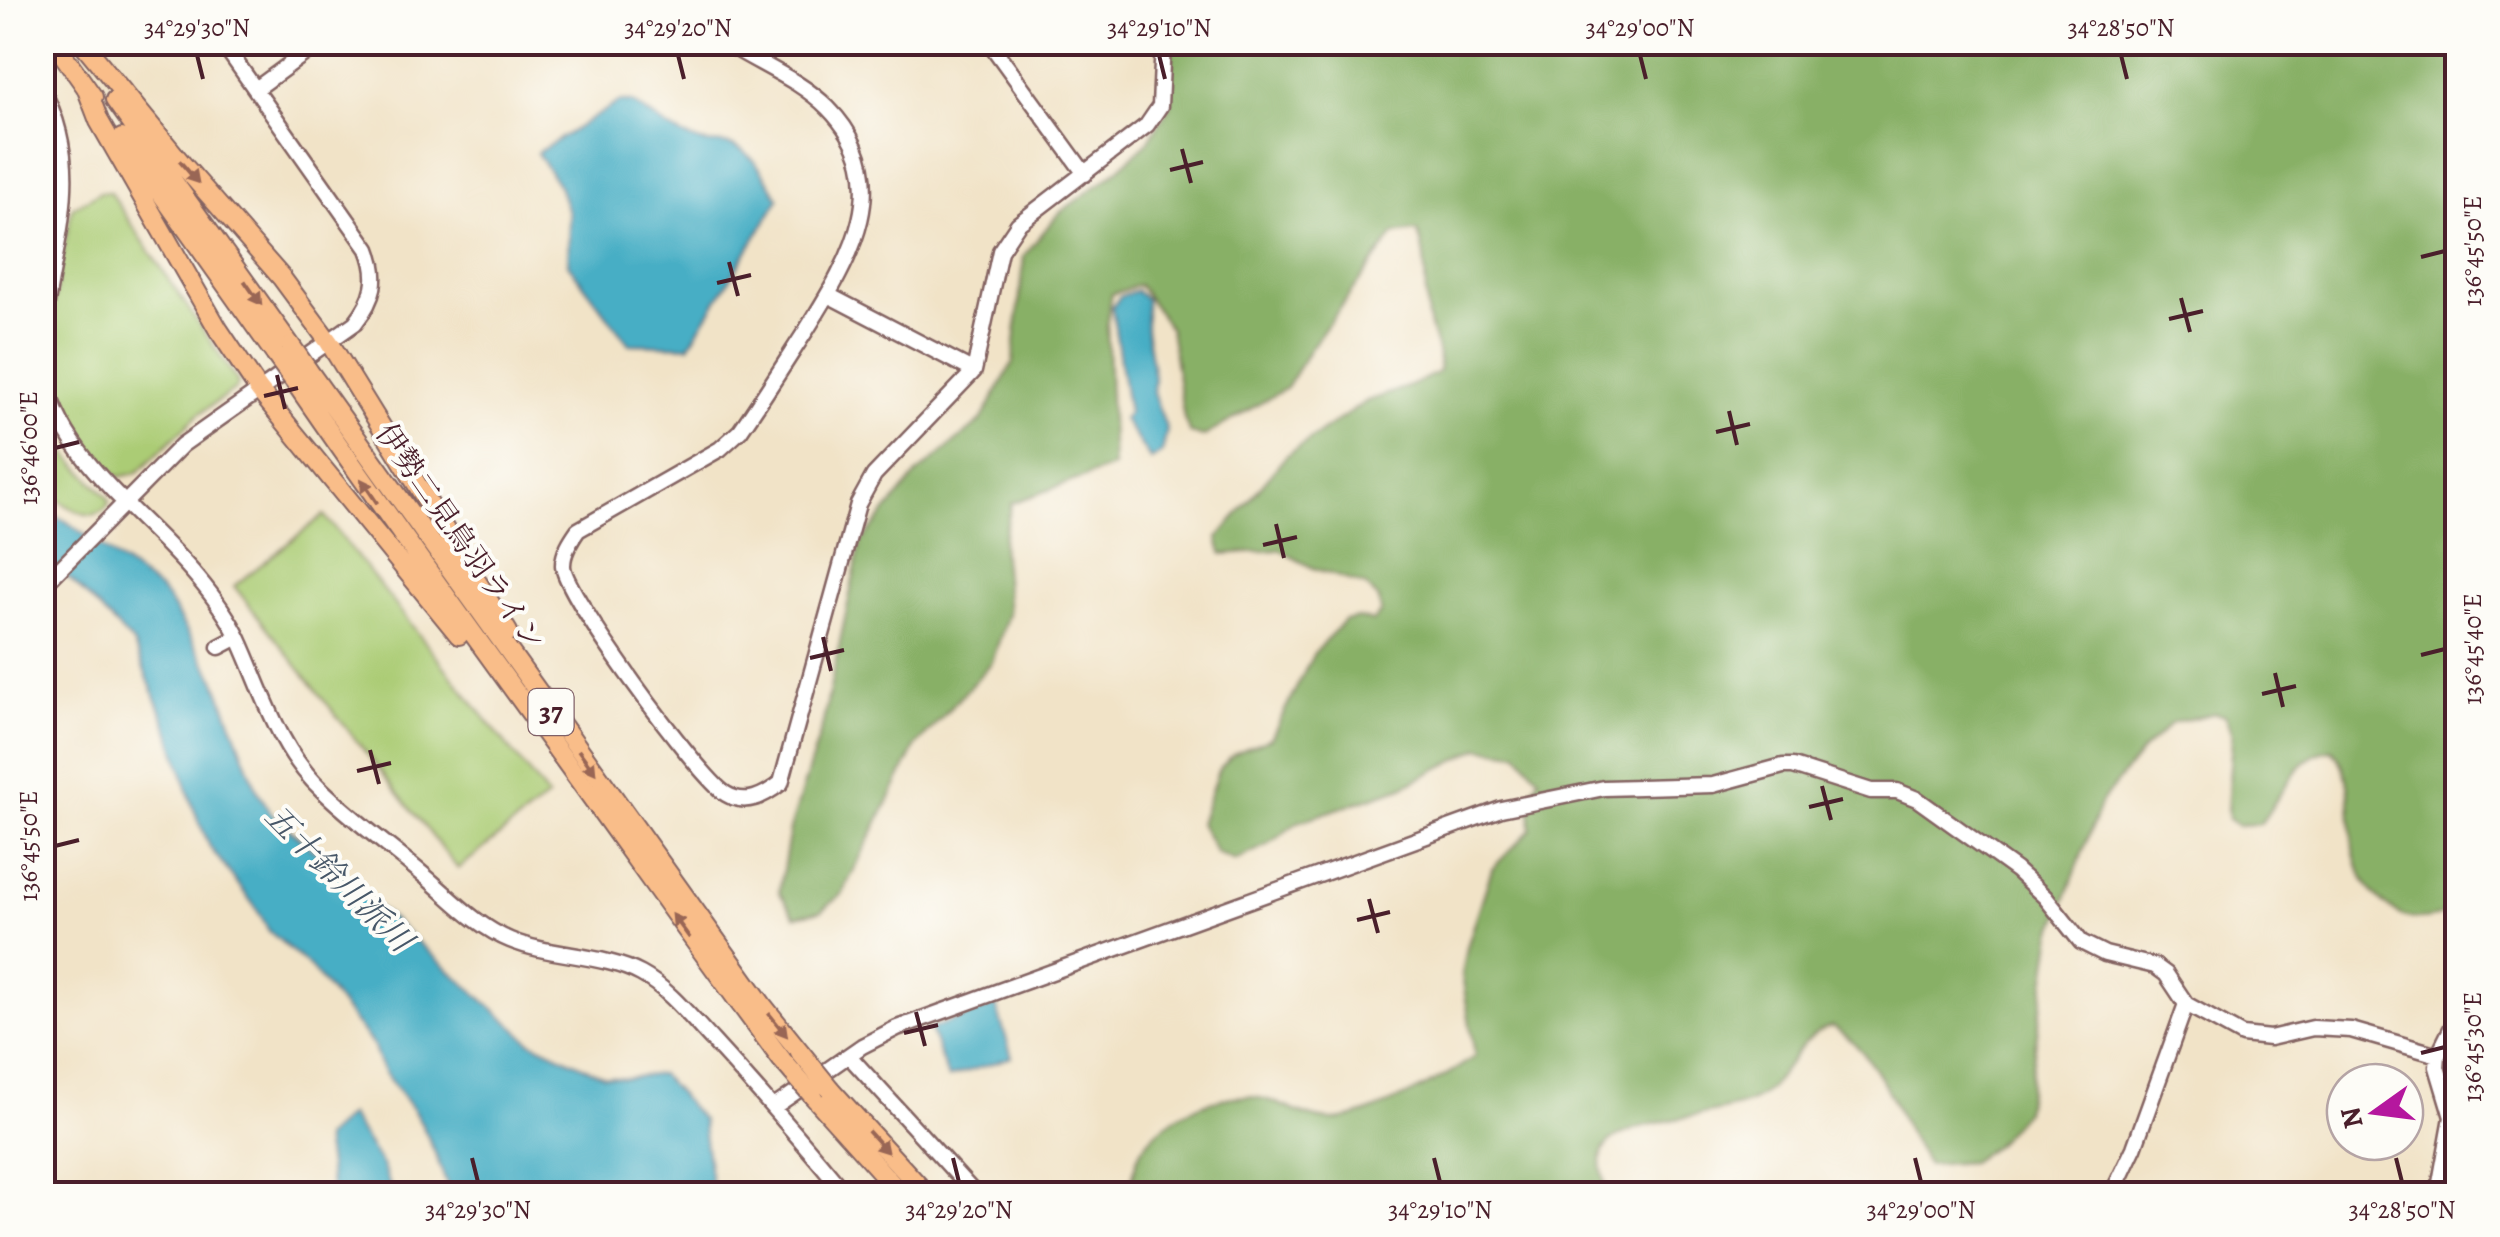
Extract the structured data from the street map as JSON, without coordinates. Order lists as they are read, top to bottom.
{
  "streets": {
    "main road": ["伊勢二見鳥羽ライン", "37"]
  },
  "water": ["五十鈴川派川"],
  "north": "left",
  "coordinates": [
    "34°29'30\"N",
    "34°29'20\"N",
    "34°29'10\"N",
    "34°29'00\"N",
    "34°28'50\"N",
    "136°45'50\"E",
    "136°46'00\"E",
    "136°45'40\"E",
    "136°45'30\"E"
  ]
}
